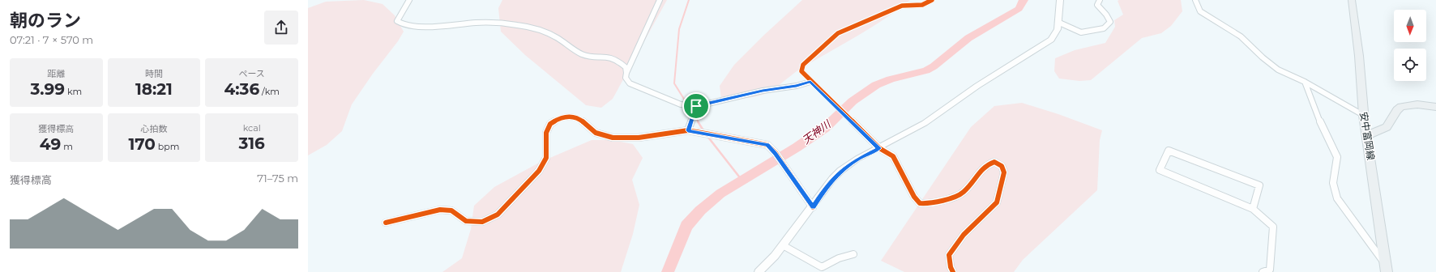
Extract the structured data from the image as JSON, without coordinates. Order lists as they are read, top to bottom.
{
  "streets": {
    "main road": ["安中富岡線"]
  },
  "water": ["天神川"],
  "north": "bottom",
  "page": {
    "heading": ["朝のラン", "07:21 · 7 × 570 m"],
    "stats": [
      ["距離", "3.99 km"],
      ["時間", "18:21"],
      ["ペース", "4:36 /km"],
      ["獲得標高", "49 m"],
      ["心拍数", "170 bpm"],
      ["kcal", "316"]
    ],
    "chart": ["獲得標高", "71–75 m"]
  }
}
